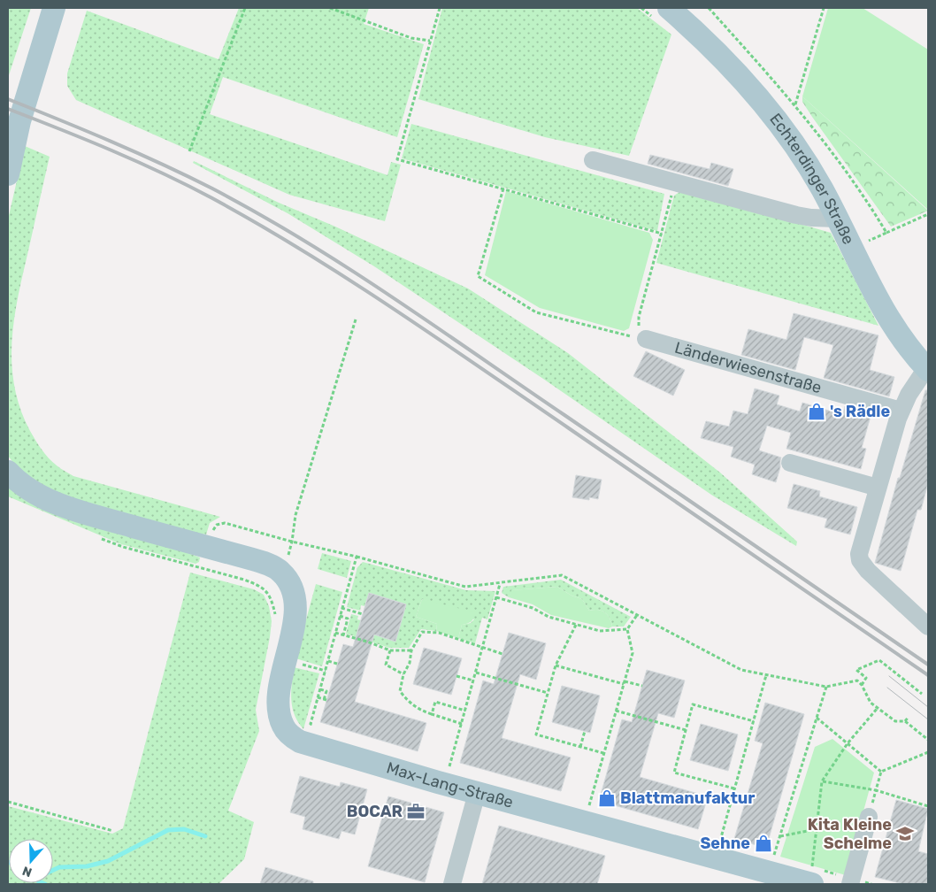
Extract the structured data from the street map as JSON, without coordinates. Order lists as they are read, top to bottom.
{
  "streets": {
    "main road": ["Echterdinger Straße", "Max-Lang-Straße"],
    "street": ["Länderwiesenstraße"]
  },
  "places": {
    "shop": ["'s Rädle", "Blattmanufaktur", "Sehne"],
    "office": ["BOCAR"],
    "school or university": ["Kita Kleine Schelme"]
  },
  "north": "bottom"
}
